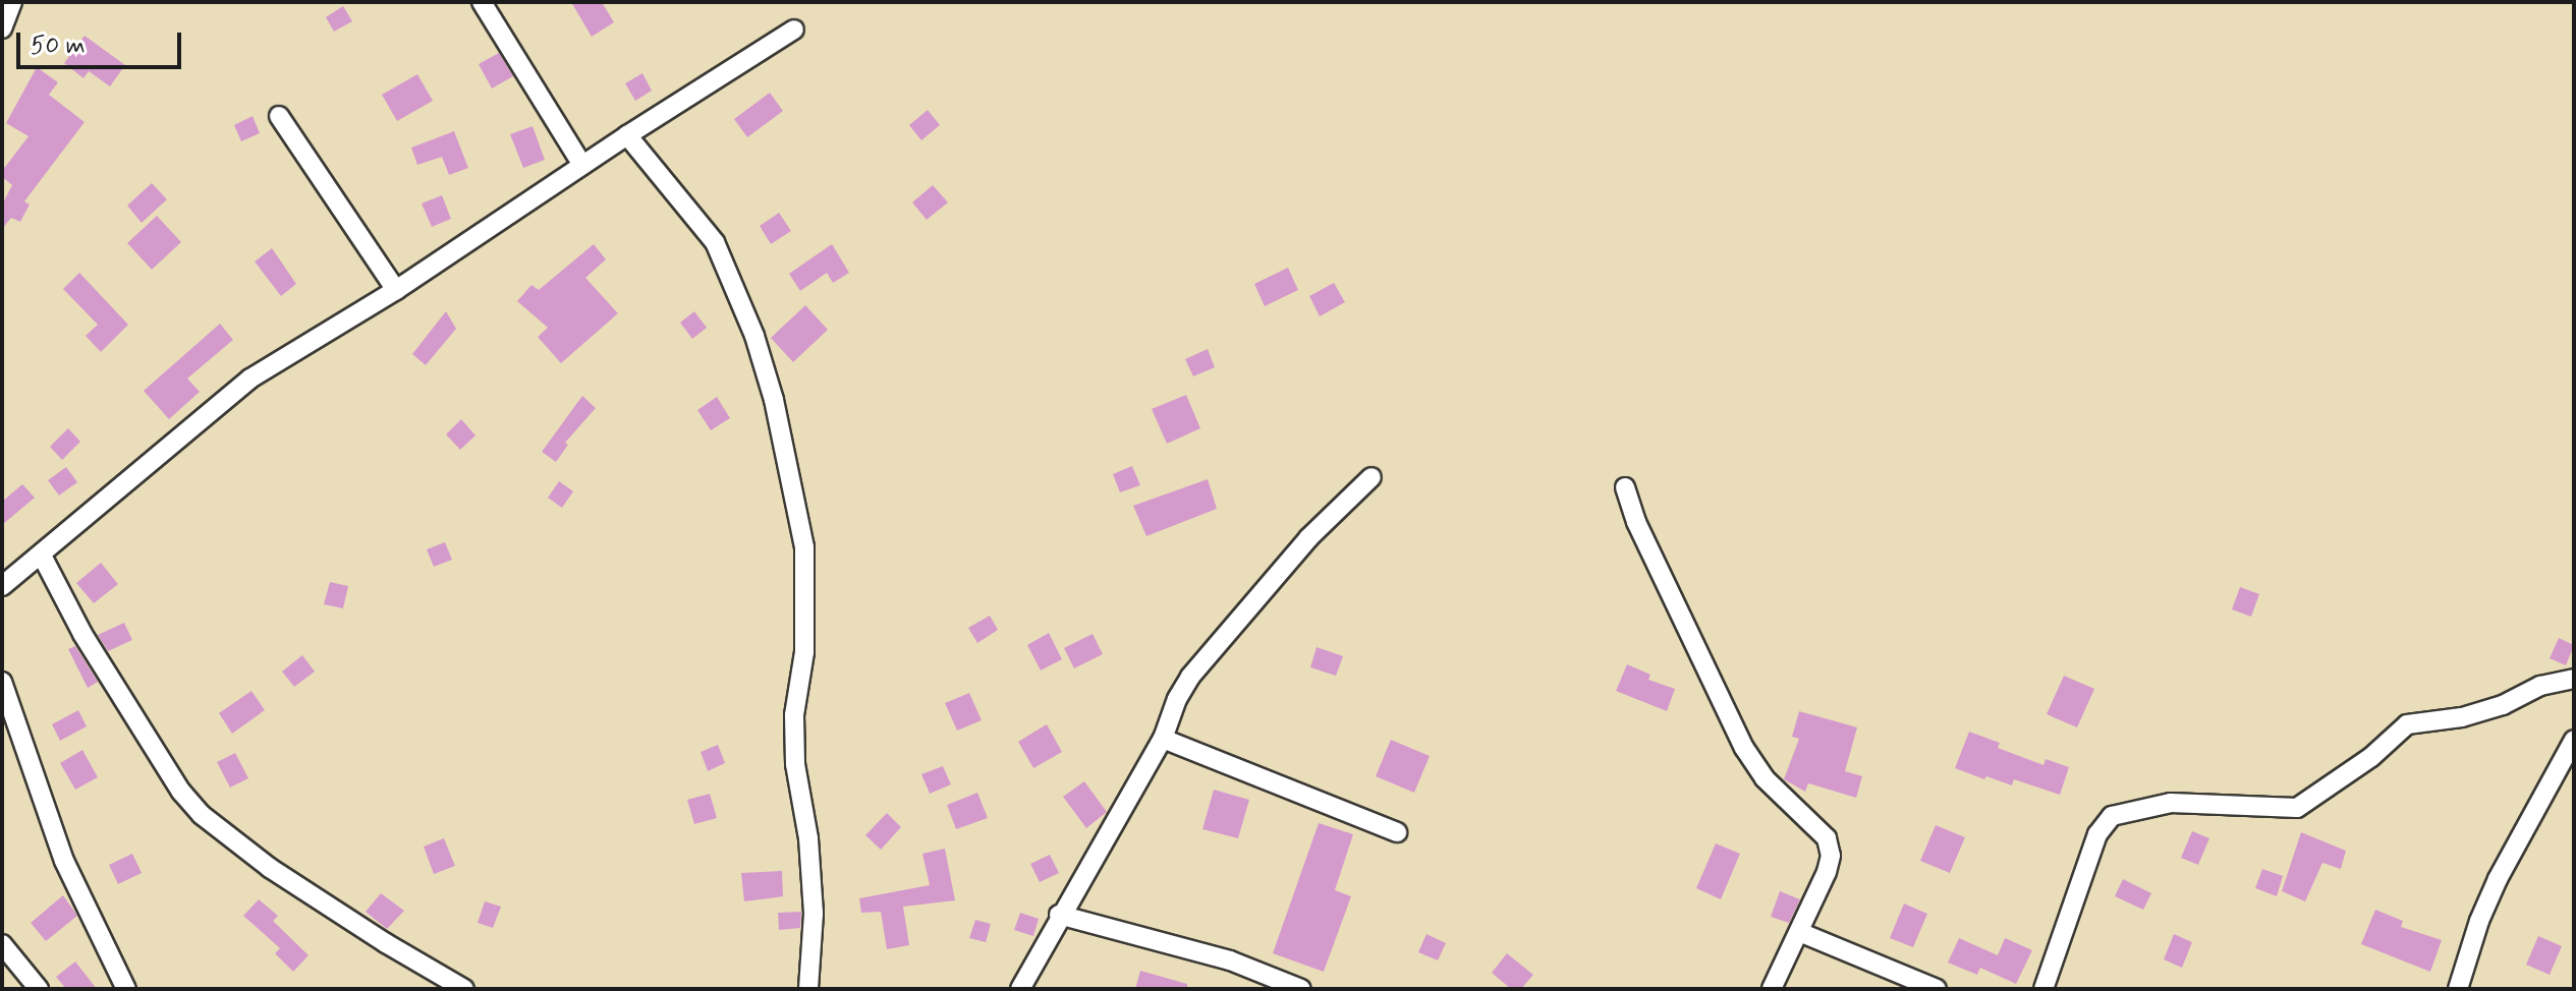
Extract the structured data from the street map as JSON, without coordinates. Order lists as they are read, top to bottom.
{
  "scale_bar": "50 m"
}
